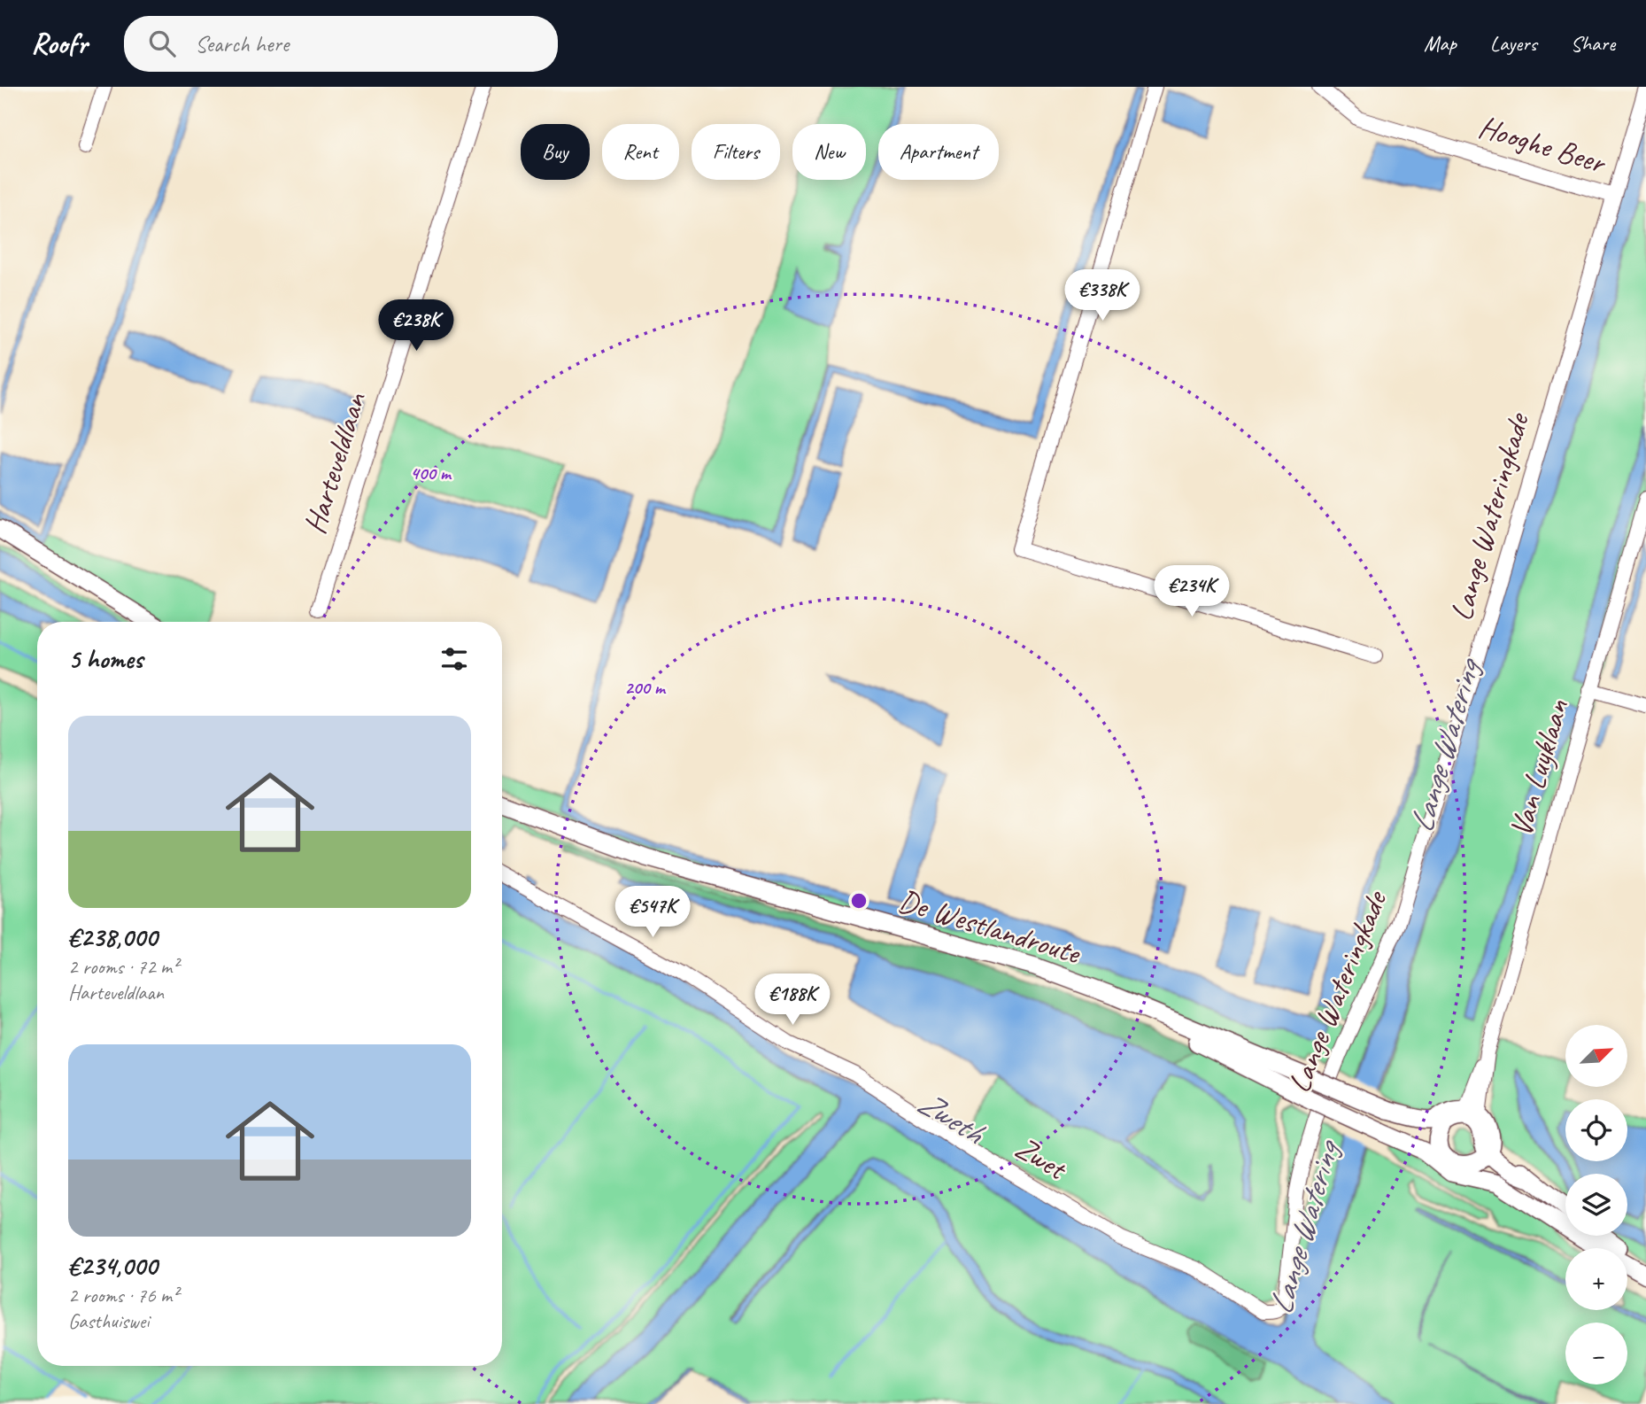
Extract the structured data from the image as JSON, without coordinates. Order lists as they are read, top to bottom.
{
  "streets": {
    "main road": ["De Westlandroute"],
    "street": [
      "Hooghe Beer",
      "Harteveldlaan",
      "Lange Wateringkade",
      "Van Luyklaan",
      "Zwet"
    ]
  },
  "crossings": [
    ["Hooghe Beer", "Lange Wateringkade"],
    ["Lange Wateringkade", "Zwet"],
    ["Van Luyklaan", "De Westlandroute"]
  ],
  "water": ["Lange Watering", "Zweth"],
  "north": "top right",
  "page": {
    "header": "Roofr",
    "search": "Search here",
    "nav": ["Map", "Layers", "Share"],
    "chip": [
      "Buy",
      "Rent",
      "Filters",
      "New",
      "Apartment"
    ],
    "price": [
      "€338K",
      "€238K",
      "€234K",
      "€547K",
      "€188K"
    ],
    "heading": "5 homes",
    "list": [
      {
        "name": "€238,000",
        "note": "2 rooms · 72 m² · Harteveldlaan"
      },
      {
        "name": "€234,000",
        "note": "2 rooms · 76 m² · Gasthuiswei"
      }
    ],
    "map_buttons": ["+", "−"]
  },
  "rings": ["400 m", "200 m"]
}
